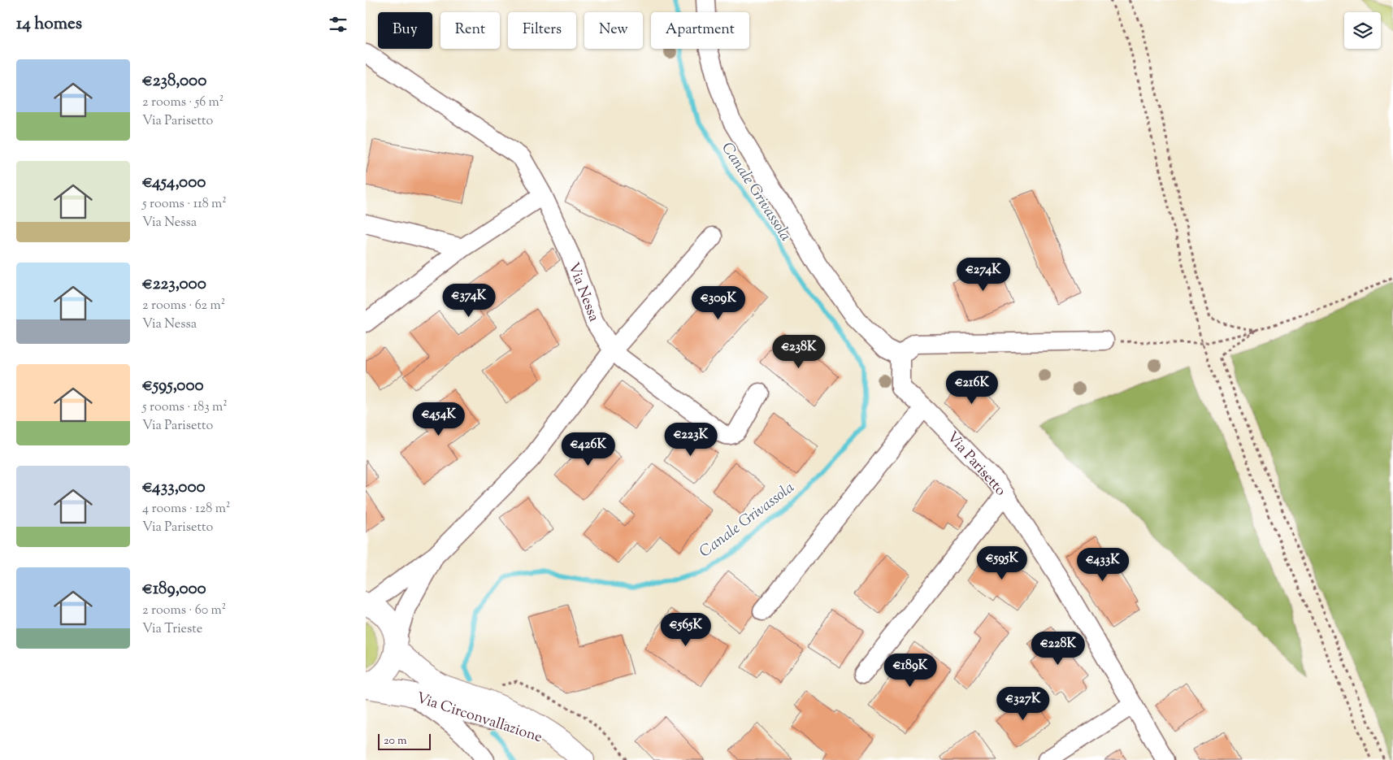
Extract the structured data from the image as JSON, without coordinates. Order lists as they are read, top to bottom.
{
  "streets": {
    "street": ["Via Nessa", "Via Parisetto", "Via Circonvallazione"]
  },
  "water": ["Canale Grivassola"],
  "scale_bar": "20 m",
  "page": {
    "heading": "14 homes",
    "chip": [
      "Buy",
      "Rent",
      "Filters",
      "New",
      "Apartment"
    ],
    "list": [
      {
        "name": "€238,000",
        "note": "2 rooms · 56 m² · Via Parisetto"
      },
      {
        "name": "€454,000",
        "note": "5 rooms · 118 m² · Via Nessa"
      },
      {
        "name": "€223,000",
        "note": "2 rooms · 62 m² · Via Nessa"
      },
      {
        "name": "€595,000",
        "note": "5 rooms · 183 m² · Via Parisetto"
      },
      {
        "name": "€433,000",
        "note": "4 rooms · 128 m² · Via Parisetto"
      },
      {
        "name": "€189,000",
        "note": "2 rooms · 60 m² · Via Trieste"
      }
    ],
    "price": [
      "€274K",
      "€374K",
      "€309K",
      "€238K",
      "€216K",
      "€454K",
      "€223K",
      "€426K",
      "€595K",
      "€433K",
      "€565K",
      "€228K",
      "€189K",
      "€327K"
    ],
    "scale": "20 m"
  }
}
